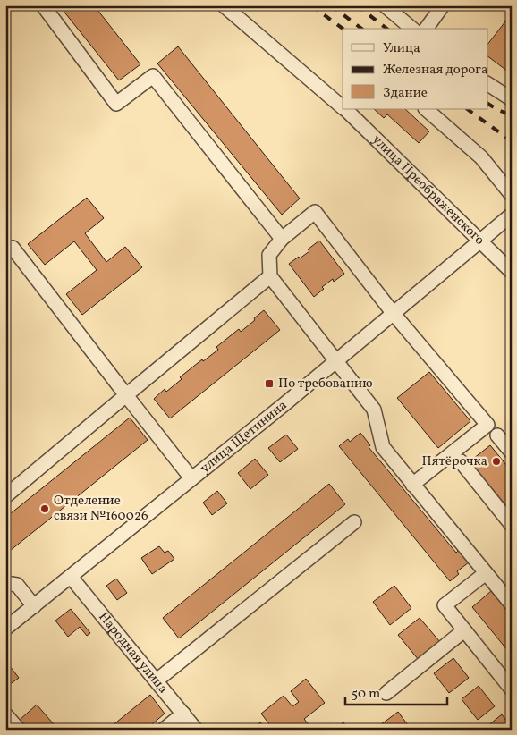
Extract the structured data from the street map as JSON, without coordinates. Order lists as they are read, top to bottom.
{
  "streets": {
    "street": ["улица Преображенского", "улица Щетинина", "Народная улица"]
  },
  "crossings": [
    ["улица Преображенского", "улица Щетинина"],
    ["улица Щетинина", "Народная улица"]
  ],
  "places": {
    "transit": ["По требованию"],
    "other": ["Пятёрочка", "Отделение связи №160026"]
  },
  "legend": ["Улица", "Железная дорога", "Здание"],
  "scale_bar": "50 m"
}
